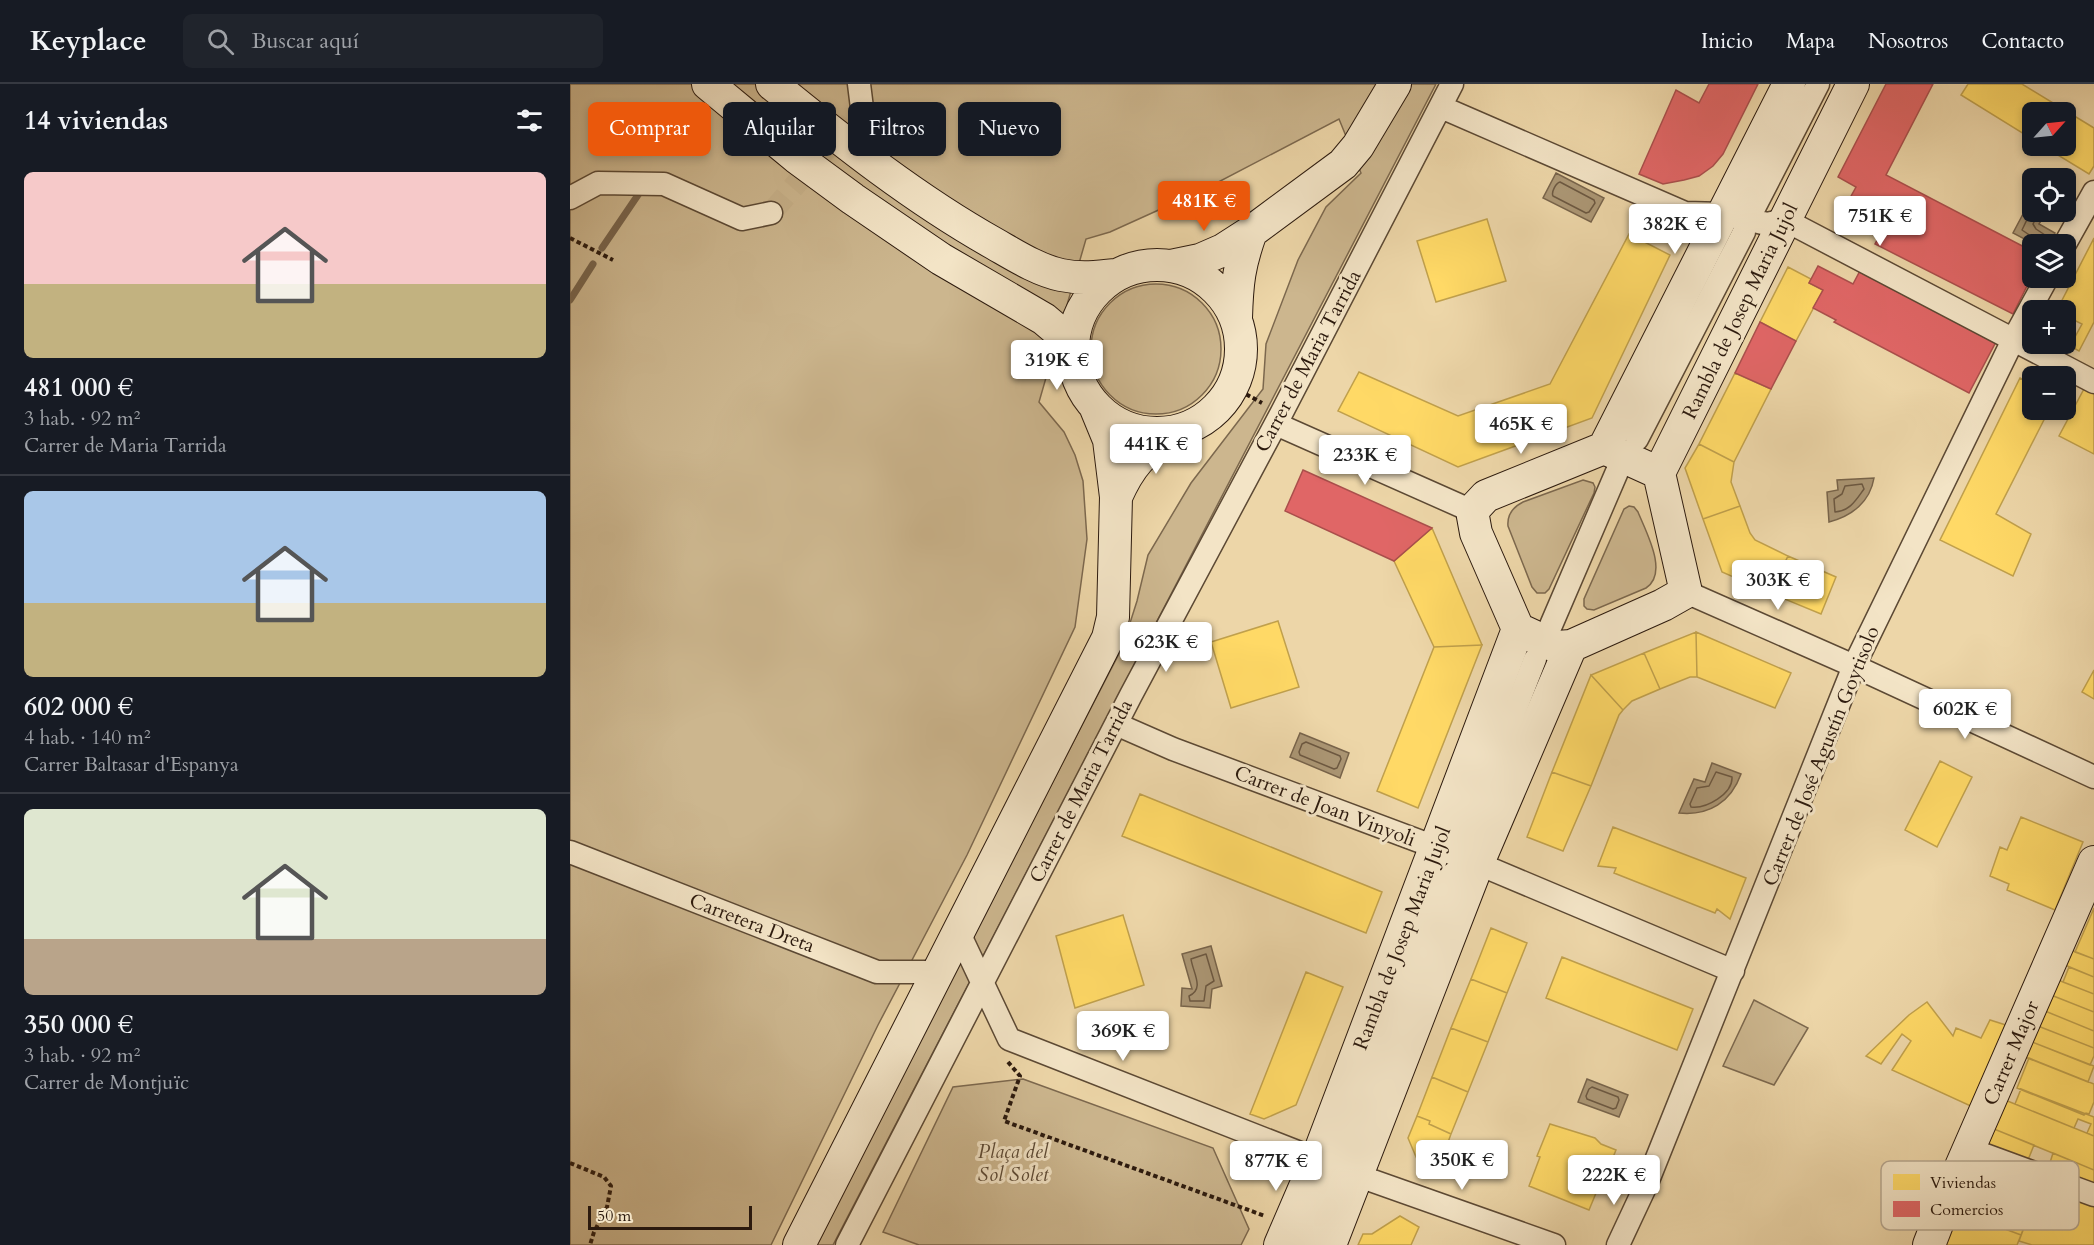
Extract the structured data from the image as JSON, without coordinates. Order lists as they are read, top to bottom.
{
  "streets": {
    "street": [
      "Rambla de Josep Maria Jujol",
      "Carrer de Maria Tarrida",
      "Carrer de José Agustín Goytisolo",
      "Carrer de Joan Vinyoli",
      "Carretera Dreta",
      "Carrer Major"
    ]
  },
  "crossings": [
    ["Rambla de Josep Maria Jujol", "Carrer de Joan Vinyoli"],
    ["Carrer de Maria Tarrida", "Carrer de Joan Vinyoli"],
    ["Carrer de José Agustín Goytisolo", "Carrer de Joan Vinyoli"]
  ],
  "parks": ["Plaça del Sol Solet"],
  "legend": ["Viviendas", "Comercios"],
  "scale_bar": "50 m",
  "north": "top right",
  "page": {
    "header": "Keyplace",
    "search": "Buscar aquí",
    "nav": [
      "Inicio",
      "Mapa",
      "Nosotros",
      "Contacto"
    ],
    "heading": "14 viviendas",
    "map_buttons": ["+", "−"],
    "chip": [
      "Comprar",
      "Alquilar",
      "Filtros",
      "Nuevo"
    ],
    "list": [
      {
        "name": "481 000 €",
        "note": "3 hab. · 92 m² · Carrer de Maria Tarrida"
      },
      {
        "name": "602 000 €",
        "note": "4 hab. · 140 m² · Carrer Baltasar d'Espanya"
      },
      {
        "name": "350 000 €",
        "note": "3 hab. · 92 m² · Carrer de Montjuïc"
      }
    ],
    "price": [
      "481K €",
      "751K €",
      "382K €",
      "319K €",
      "465K €",
      "441K €",
      "233K €",
      "303K €",
      "623K €",
      "602K €",
      "369K €",
      "350K €",
      "877K €",
      "222K €"
    ],
    "scale": "50 m"
  }
}
